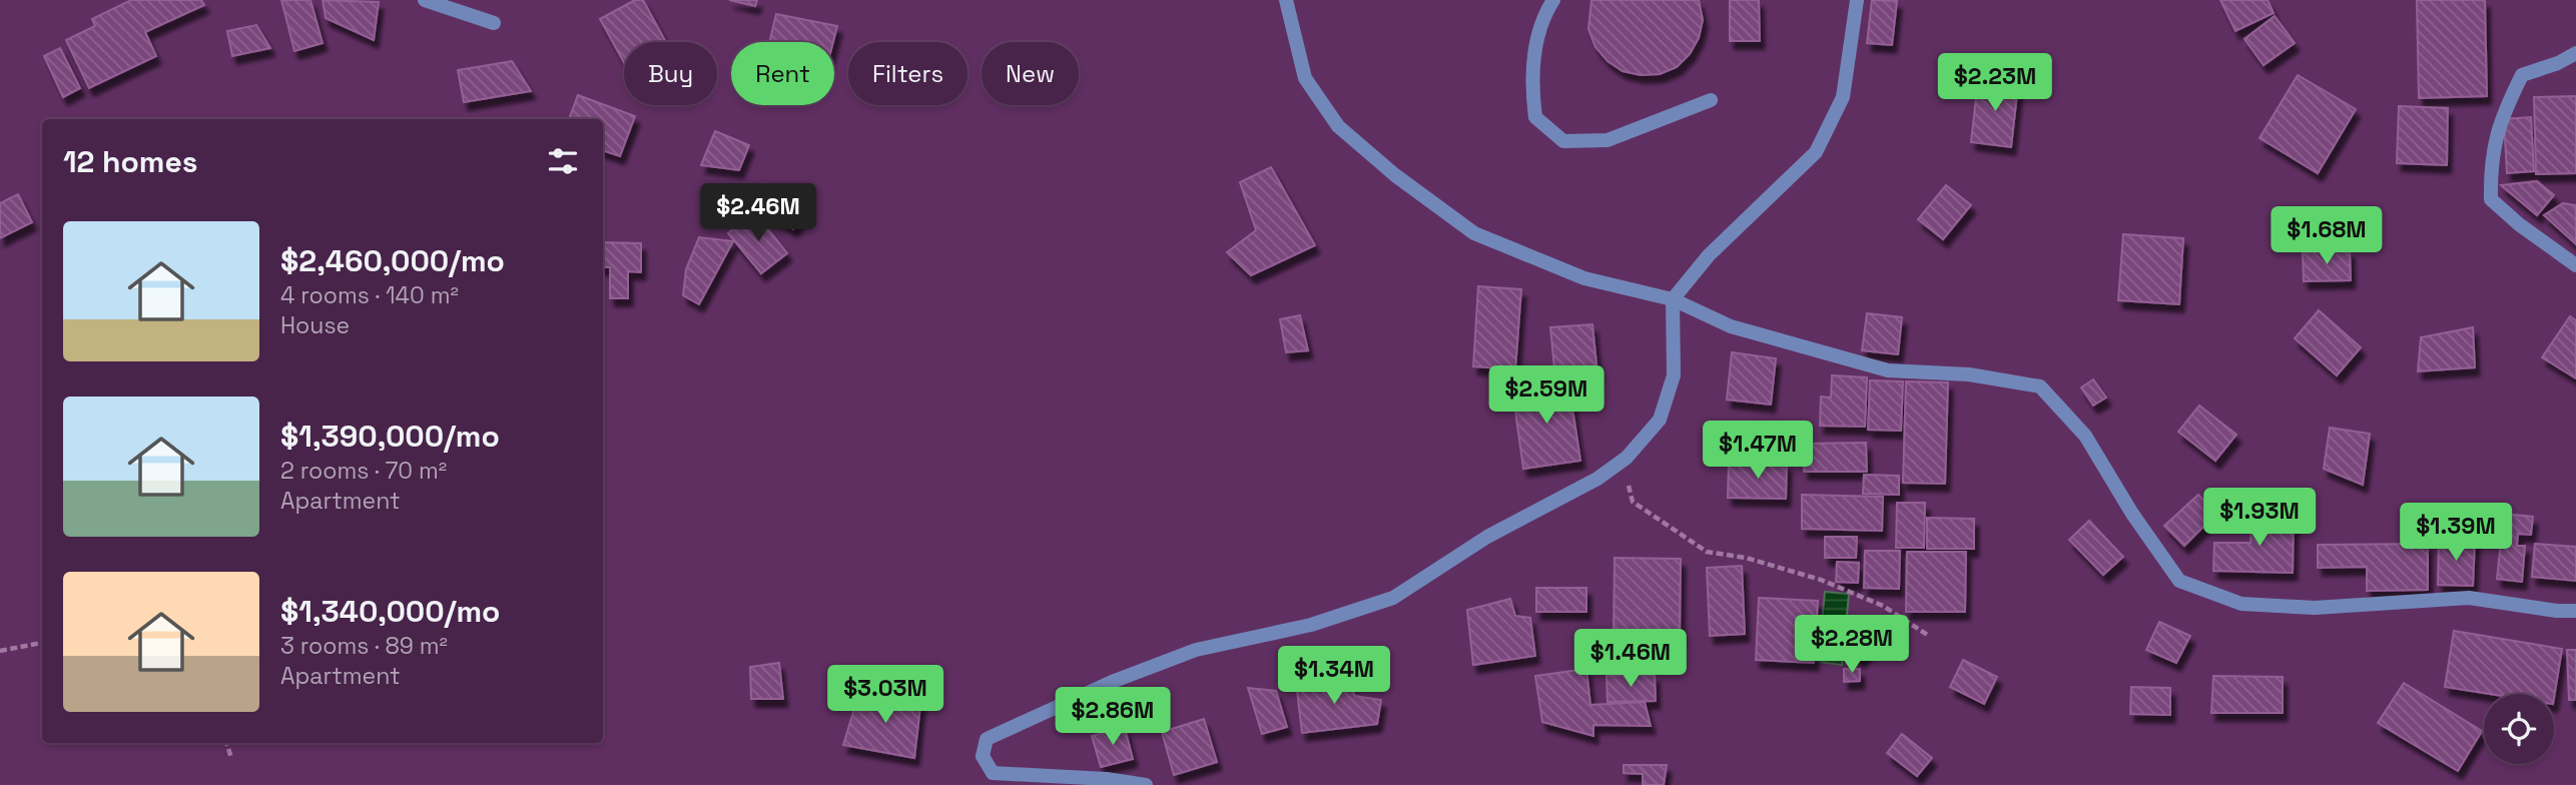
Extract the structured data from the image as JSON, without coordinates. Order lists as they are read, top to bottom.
{
  "page": {
    "chip": [
      "Buy",
      "Rent",
      "Filters",
      "New"
    ],
    "price": [
      "$2.23M",
      "$2.46M",
      "$1.68M",
      "$2.59M",
      "$1.47M",
      "$1.93M",
      "$1.39M",
      "$2.28M",
      "$1.46M",
      "$1.34M",
      "$3.03M",
      "$2.86M"
    ],
    "heading": "12 homes",
    "list": [
      {
        "name": "$2,460,000/mo",
        "note": "4 rooms · 140 m² · House"
      },
      {
        "name": "$1,390,000/mo",
        "note": "2 rooms · 70 m² · Apartment"
      },
      {
        "name": "$1,340,000/mo",
        "note": "3 rooms · 89 m² · Apartment"
      }
    ]
  }
}
